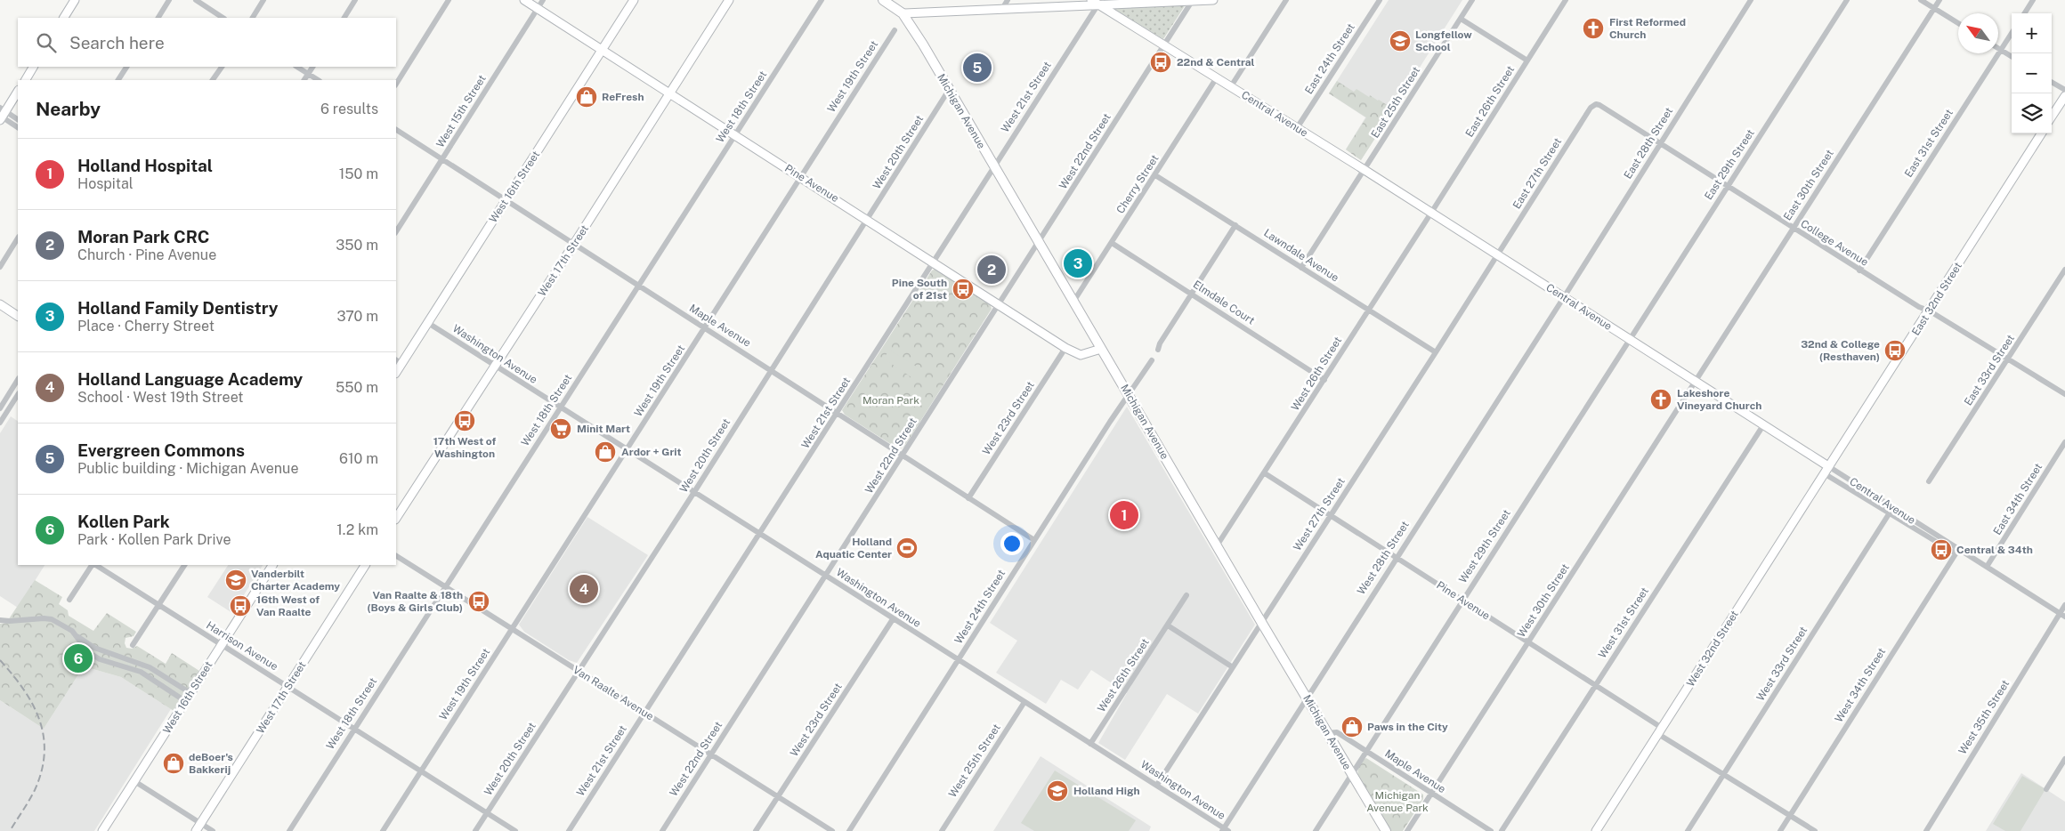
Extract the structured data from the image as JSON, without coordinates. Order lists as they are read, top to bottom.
{
  "streets": {
    "main road": ["Michigan Avenue"],
    "street": [
      "East 24th Street",
      "West 19th Street",
      "West 21st Street",
      "East 26th Street",
      "East 25th Street",
      "West 18th Street",
      "West 15th Street",
      "Central Avenue",
      "East 28th Street",
      "East 31st Street",
      "West 22nd Street",
      "West 20th Street",
      "East 29th Street",
      "East 27th Street",
      "Pine Avenue",
      "Cherry Street",
      "East 30th Street",
      "West 16th Street",
      "College Avenue",
      "Lawndale Avenue",
      "West 17th Street",
      "East 32nd Street",
      "Elmdale Court",
      "Maple Avenue",
      "Washington Avenue",
      "East 33rd Street",
      "West 26th Street",
      "West 23rd Street",
      "East 34th Street",
      "West 27th Street",
      "West 29th Street",
      "West 28th Street",
      "West 30th Street",
      "West 24th Street",
      "West 31st Street",
      "Harrison Avenue",
      "West 32nd Street",
      "West 33rd Street",
      "West 34th Street",
      "Van Raalte Avenue",
      "West 35th Street",
      "West 25th Street"
    ]
  },
  "crossings": [
    ["East 24th Street", "Central Avenue"],
    ["West 19th Street", "Pine Avenue"],
    ["West 19th Street", "Maple Avenue"],
    ["West 19th Street", "Washington Avenue"],
    ["West 19th Street", "Harrison Avenue"],
    ["West 19th Street", "Van Raalte Avenue"],
    ["West 21st Street", "Michigan Avenue"],
    ["West 21st Street", "Central Avenue"],
    ["West 21st Street", "Pine Avenue"],
    ["West 21st Street", "Maple Avenue"],
    ["West 21st Street", "Washington Avenue"],
    ["West 21st Street", "Van Raalte Avenue"],
    ["East 26th Street", "Central Avenue"],
    ["East 26th Street", "West 26th Street"],
    ["East 25th Street", "Central Avenue"],
    ["West 18th Street", "Pine Avenue"],
    ["West 18th Street", "Maple Avenue"],
    ["West 18th Street", "Washington Avenue"],
    ["West 18th Street", "Harrison Avenue"],
    ["West 18th Street", "Van Raalte Avenue"],
    ["West 15th Street", "Pine Avenue"],
    ["West 15th Street", "Maple Avenue"],
    ["Michigan Avenue", "West 22nd Street"],
    ["Michigan Avenue", "West 20th Street"],
    ["Michigan Avenue", "Pine Avenue"],
    ["Michigan Avenue", "Cherry Street"],
    ["Michigan Avenue", "Maple Avenue"],
    ["Michigan Avenue", "West 26th Street"],
    ["Michigan Avenue", "West 27th Street"],
    ["Michigan Avenue", "West 29th Street"],
    ["Michigan Avenue", "West 28th Street"],
    ["Michigan Avenue", "West 24th Street"],
    ["Central Avenue", "East 28th Street"],
    ["Central Avenue", "West 22nd Street"],
    ["Central Avenue", "East 29th Street"],
    ["Central Avenue", "East 27th Street"],
    ["Central Avenue", "Cherry Street"],
    ["Central Avenue", "East 30th Street"],
    ["Central Avenue", "East 32nd Street"],
    ["Central Avenue", "West 26th Street"],
    ["Central Avenue", "East 34th Street"],
    ["Central Avenue", "West 27th Street"],
    ["Central Avenue", "West 29th Street"],
    ["Central Avenue", "West 28th Street"],
    ["Central Avenue", "West 30th Street"],
    ["Central Avenue", "West 31st Street"],
    ["Central Avenue", "West 32nd Street"],
    ["Central Avenue", "West 33rd Street"],
    ["Central Avenue", "West 34th Street"],
    ["Central Avenue", "West 35th Street"],
    ["East 28th Street", "College Avenue"],
    ["East 28th Street", "West 28th Street"],
    ["East 31st Street", "College Avenue"],
    ["West 22nd Street", "Pine Avenue"],
    ["West 22nd Street", "Maple Avenue"],
    ["West 22nd Street", "Washington Avenue"],
    ["West 22nd Street", "Van Raalte Avenue"],
    ["West 20th Street", "Pine Avenue"],
    ["West 20th Street", "Maple Avenue"],
    ["West 20th Street", "Washington Avenue"],
    ["West 20th Street", "Harrison Avenue"],
    ["West 20th Street", "Van Raalte Avenue"],
    ["East 29th Street", "College Avenue"],
    ["East 29th Street", "West 29th Street"],
    ["East 27th Street", "College Avenue"],
    ["East 27th Street", "West 27th Street"],
    ["Pine Avenue", "West 16th Street"],
    ["Pine Avenue", "West 17th Street"],
    ["Pine Avenue", "West 26th Street"],
    ["Pine Avenue", "West 23rd Street"],
    ["Pine Avenue", "West 27th Street"],
    ["Pine Avenue", "West 29th Street"],
    ["Pine Avenue", "West 28th Street"],
    ["Pine Avenue", "West 30th Street"],
    ["Pine Avenue", "West 31st Street"],
    ["Pine Avenue", "West 32nd Street"],
    ["Pine Avenue", "West 33rd Street"],
    ["Pine Avenue", "West 34th Street"],
    ["Cherry Street", "Lawndale Avenue"],
    ["Cherry Street", "Elmdale Court"],
    ["East 30th Street", "College Avenue"],
    ["East 30th Street", "West 30th Street"],
    ["West 16th Street", "Maple Avenue"],
    ["West 16th Street", "Washington Avenue"],
    ["West 16th Street", "Harrison Avenue"],
    ["College Avenue", "East 32nd Street"],
    ["College Avenue", "East 33rd Street"],
    ["Lawndale Avenue", "West 26th Street"],
    ["Lawndale Avenue", "West 27th Street"],
    ["West 17th Street", "Maple Avenue"],
    ["West 17th Street", "Washington Avenue"],
    ["West 17th Street", "Harrison Avenue"],
    ["East 32nd Street", "West 32nd Street"],
    ["Elmdale Court", "West 26th Street"],
    ["Maple Avenue", "West 23rd Street"],
    ["Maple Avenue", "West 29th Street"],
    ["Maple Avenue", "West 30th Street"],
    ["Maple Avenue", "West 24th Street"],
    ["Washington Avenue", "West 26th Street"],
    ["Washington Avenue", "West 23rd Street"],
    ["Washington Avenue", "West 27th Street"],
    ["Washington Avenue", "West 28th Street"],
    ["Washington Avenue", "West 24th Street"],
    ["Washington Avenue", "West 25th Street"],
    ["West 23rd Street", "Van Raalte Avenue"]
  ],
  "parks": ["Moran Park", "Michigan Avenue Park"],
  "places": {
    "church": ["First Reformed Church", "Lakeshore Vineyard Church"],
    "school or university": ["Longfellow School", "Vanderbilt Charter Academy", "Holland High"],
    "bus stop": [
      "22nd & Central",
      "Pine South of 21st",
      "32nd & College (Resthaven)",
      "17th West of Washington",
      "Central & 34th",
      "Van Raalte & 18th (Boys & Girls Club)",
      "16th West of Van Raalte"
    ],
    "shop": [
      "ReFresh",
      "Ardor + Grit",
      "Paws in the City",
      "deBoer's Bakkerij"
    ],
    "supermarket": ["Minit Mart"],
    "sports": ["Holland Aquatic Center"]
  },
  "north": "top left",
  "page": {
    "map_buttons": ["+", "−"],
    "search": "Search here",
    "pins": [
      "5",
      "3",
      "2",
      "1",
      "4",
      "6"
    ],
    "heading": ["Nearby", "6 results"],
    "list": [
      {
        "mark": "1",
        "name": "Holland Hospital",
        "note": "Hospital",
        "value": "150 m"
      },
      {
        "mark": "2",
        "name": "Moran Park CRC",
        "note": "Church · Pine Avenue",
        "value": "350 m"
      },
      {
        "mark": "3",
        "name": "Holland Family Dentistry",
        "note": "Place · Cherry Street",
        "value": "370 m"
      },
      {
        "mark": "4",
        "name": "Holland Language Academy",
        "note": "School · West 19th Street",
        "value": "550 m"
      },
      {
        "mark": "5",
        "name": "Evergreen Commons",
        "note": "Public building · Michigan Avenue",
        "value": "610 m"
      },
      {
        "mark": "6",
        "name": "Kollen Park",
        "note": "Park · Kollen Park Drive",
        "value": "1.2 km"
      }
    ]
  }
}
